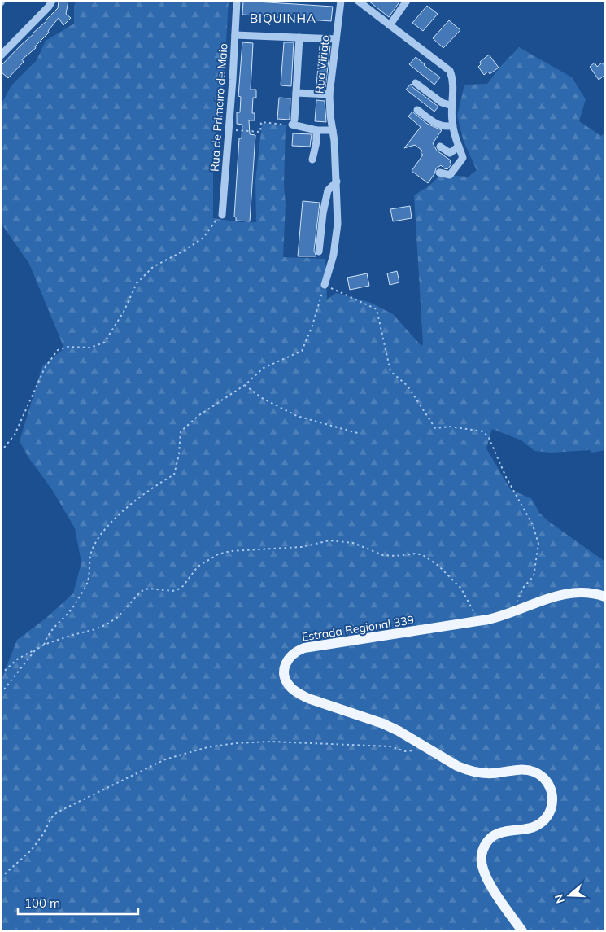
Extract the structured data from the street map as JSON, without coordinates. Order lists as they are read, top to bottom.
{
  "streets": {
    "main road": ["Estrada Regional 339"],
    "street": ["Rua Viriato", "Rua de Primeiro de Maio"]
  },
  "districts": ["BIQUINHA"],
  "scale_bar": "100 m",
  "north": "left"
}
